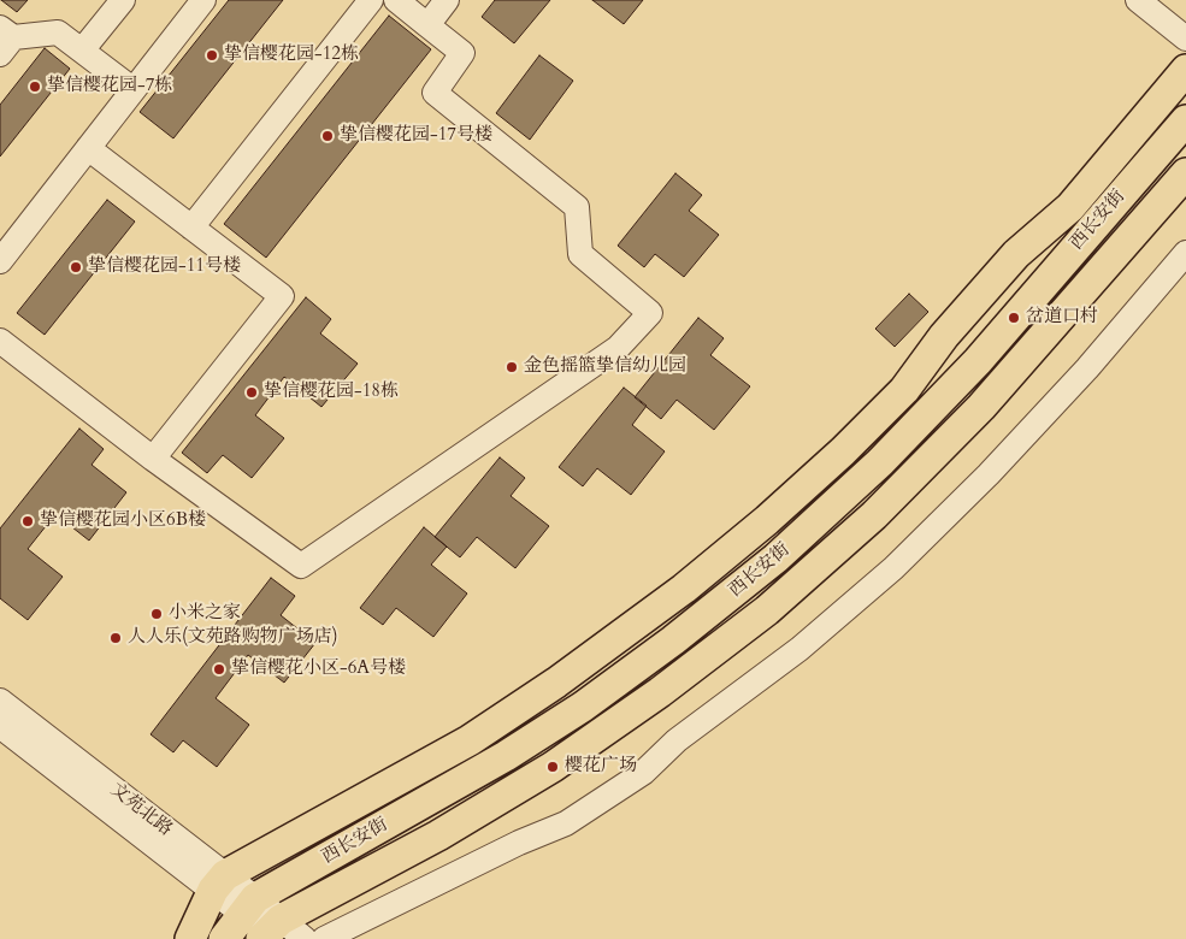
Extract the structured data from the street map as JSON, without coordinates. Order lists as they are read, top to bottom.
{
  "streets": {
    "main road": ["西长安街"],
    "street": ["文苑北路"]
  },
  "crossings": [
    ["西长安街", "文苑北路"]
  ],
  "places": [
    "挚信樱花园-12栋",
    "挚信樱花园-7栋",
    "挚信樱花园-17号楼",
    "挚信樱花园-11号楼",
    "岔道口村",
    "金色摇篮挚信幼儿园",
    "挚信樱花园-18栋",
    "挚信樱花园小区6B楼",
    "小米之家",
    "人人乐(文苑路购物广场店)",
    "挚信樱花小区-6A号楼",
    "樱花广场"
  ]
}
